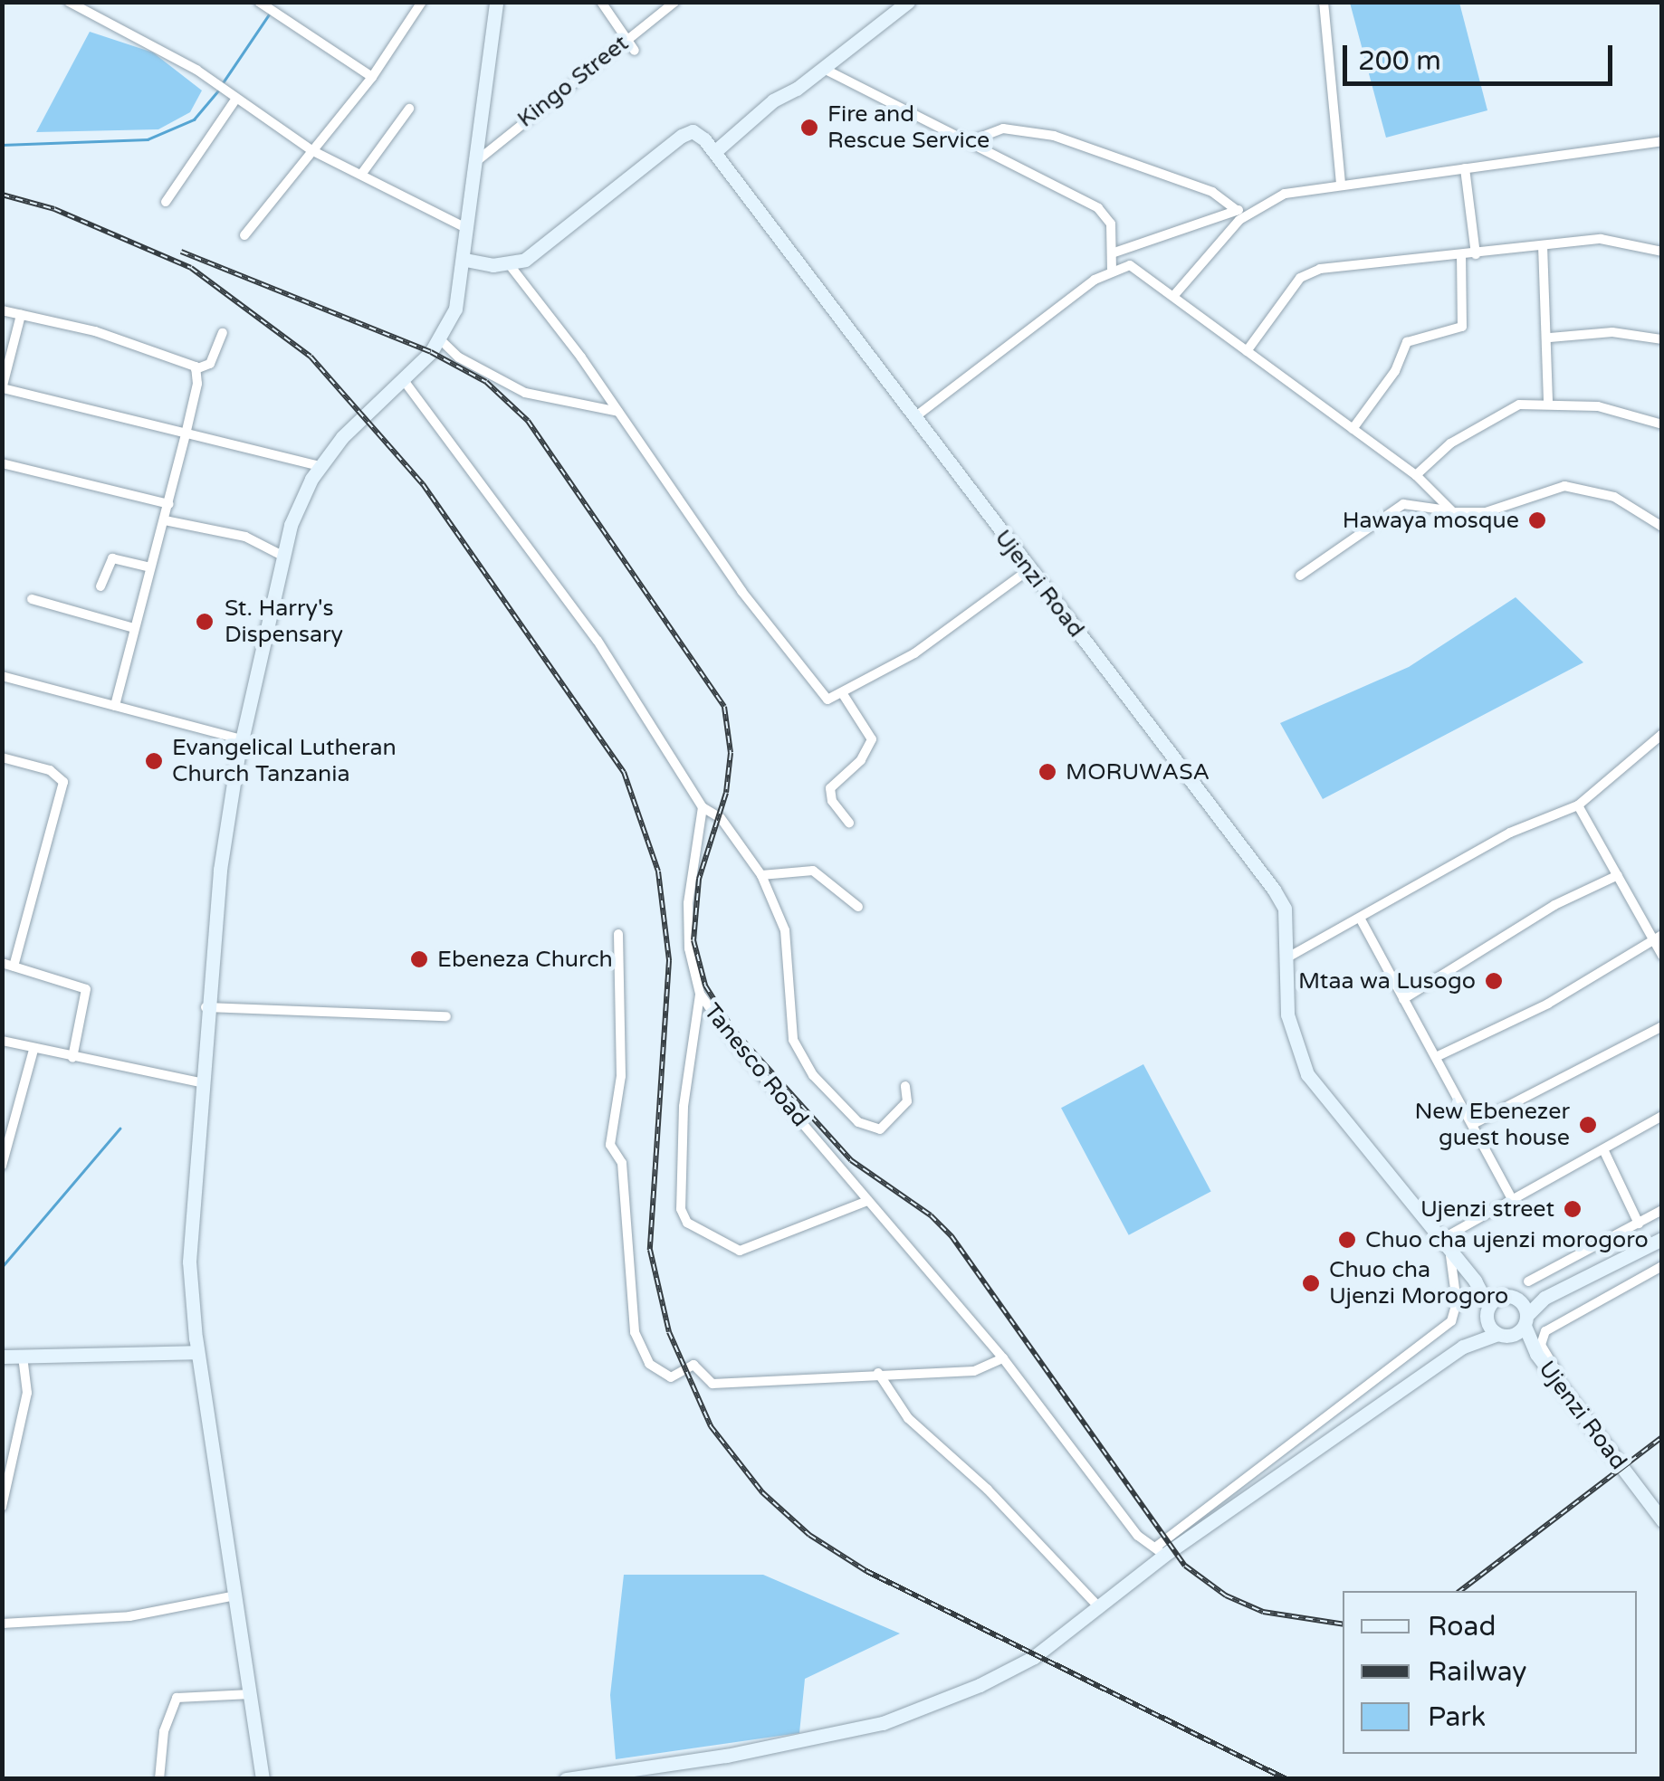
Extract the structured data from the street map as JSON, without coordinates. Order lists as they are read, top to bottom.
{
  "streets": {
    "street": ["Kingo Street", "Ujenzi Road", "Tanesco Road"]
  },
  "places": [
    "Fire and Rescue Service",
    "Hawaya mosque",
    "St. Harry's Dispensary",
    "Evangelical Lutheran Church Tanzania",
    "MORUWASA",
    "Ebeneza Church",
    "Mtaa wa Lusogo",
    "New Ebenezer guest house",
    "Ujenzi street",
    "Chuo cha ujenzi morogoro",
    "Chuo cha Ujenzi Morogoro"
  ],
  "legend": ["Road", "Railway", "Park"],
  "scale_bar": "200 m"
}
